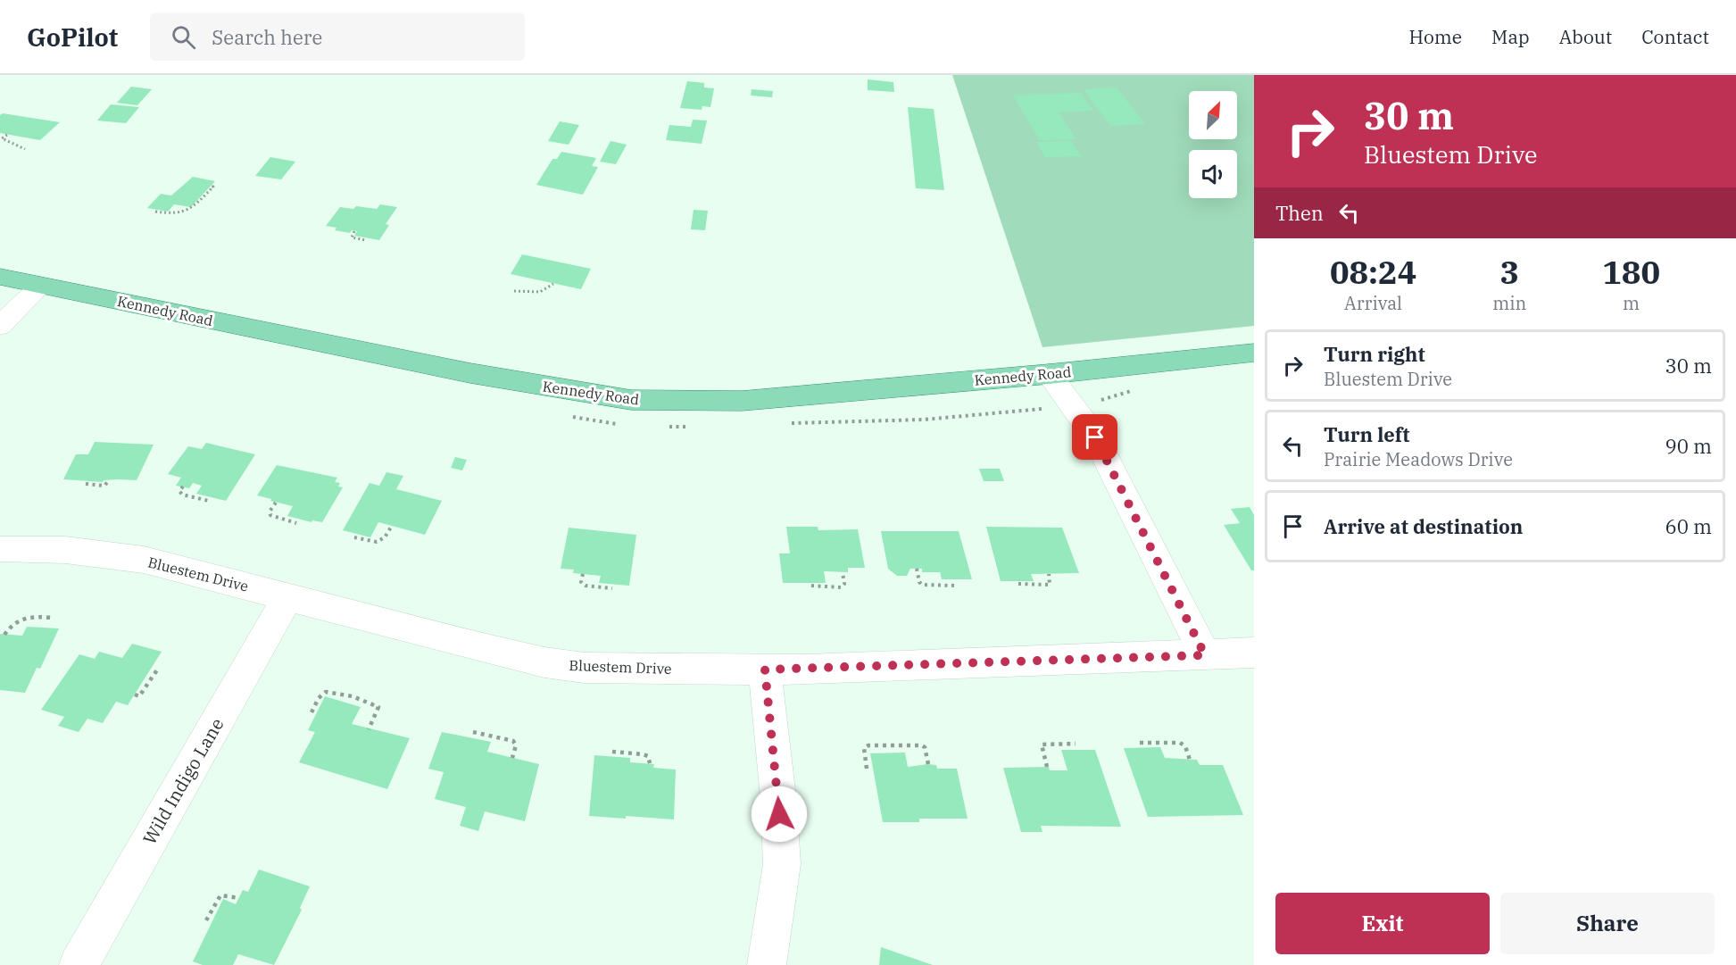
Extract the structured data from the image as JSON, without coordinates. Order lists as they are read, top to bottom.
{
  "streets": {
    "main road": ["Kennedy Road"],
    "street": ["Bluestem Drive", "Wild Indigo Lane"]
  },
  "crossings": [
    ["Bluestem Drive", "Wild Indigo Lane"]
  ],
  "north": "top right",
  "page": {
    "header": "GoPilot",
    "search": "Search here",
    "nav": [
      "Home",
      "Map",
      "About",
      "Contact"
    ],
    "turn": ["30 m", "Bluestem Drive"],
    "then": "Then",
    "eta": [
      "08:24",
      "Arrival",
      "3",
      "min",
      "180",
      "m"
    ],
    "list": [
      {
        "name": "Turn right",
        "note": "Bluestem Drive",
        "value": "30 m"
      },
      {
        "name": "Turn left",
        "note": "Prairie Meadows Drive",
        "value": "90 m"
      },
      {
        "name": "Arrive at destination",
        "value": "60 m"
      }
    ],
    "buttons": ["Exit", "Share"]
  }
}
